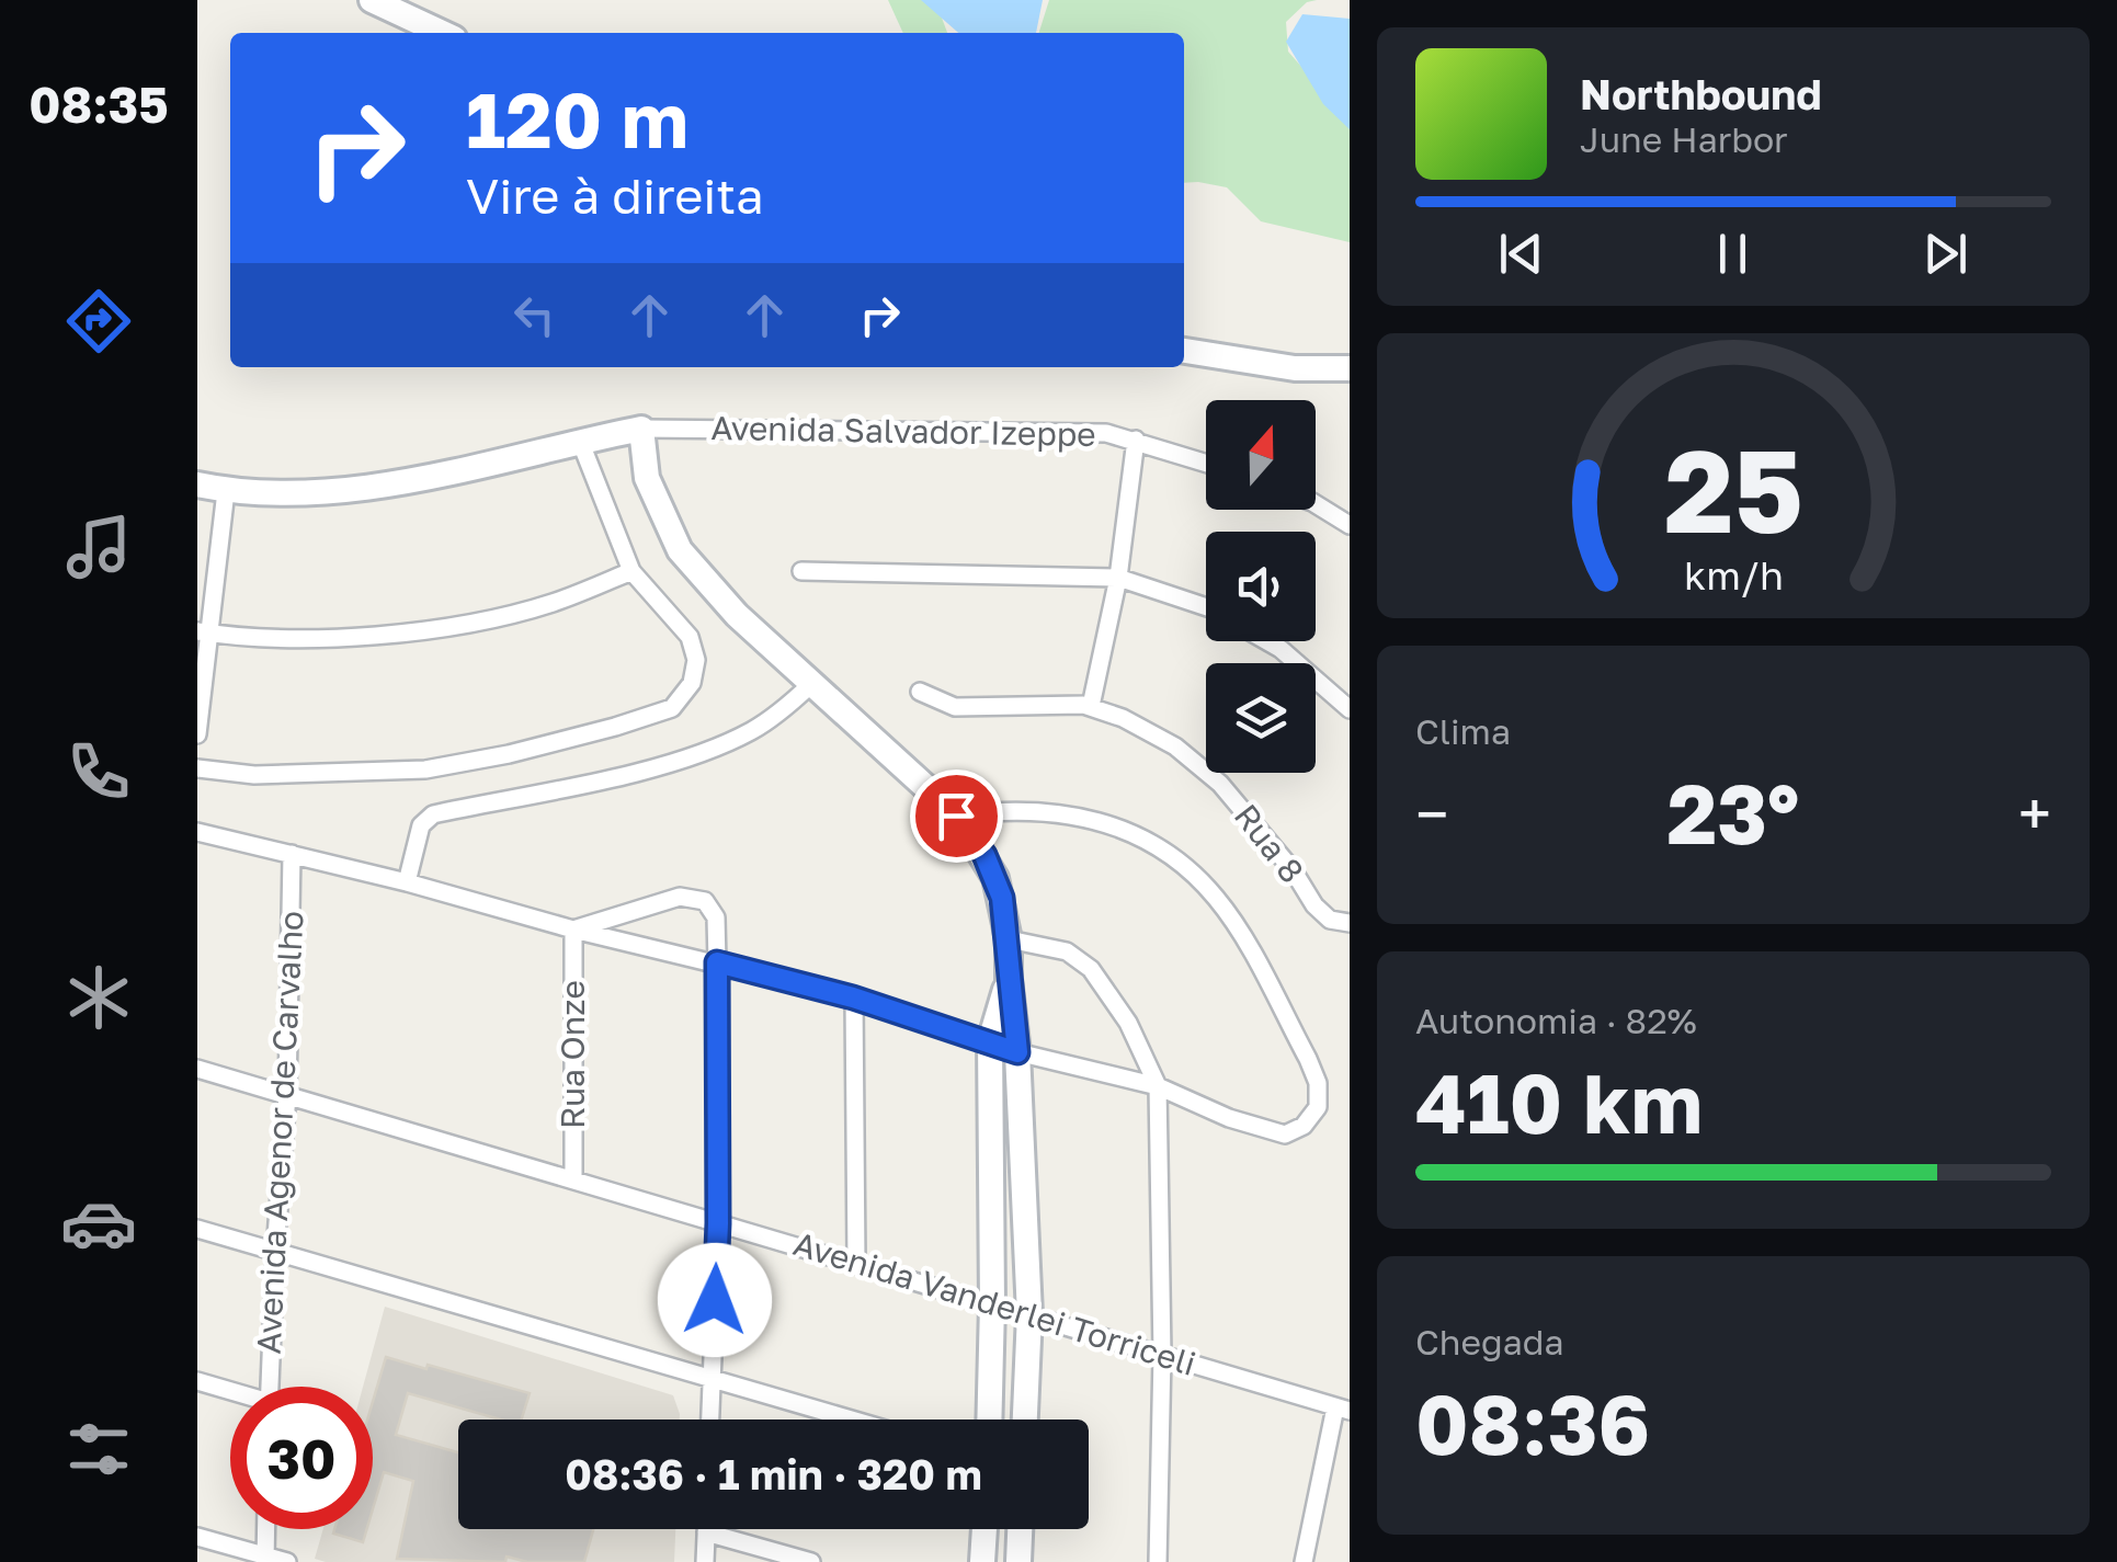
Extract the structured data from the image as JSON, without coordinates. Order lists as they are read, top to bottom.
{
  "streets": {
    "street": [
      "Avenida Salvador Izeppe",
      "Rua 8",
      "Rua Onze",
      "Avenida Agenor de Carvalho",
      "Avenida Vanderlei Torriceli"
    ]
  },
  "crossings": [
    ["Rua Onze", "Avenida Vanderlei Torriceli"],
    ["Avenida Agenor de Carvalho", "Avenida Vanderlei Torriceli"]
  ],
  "north": "top",
  "page": {
    "tabs": "08:35",
    "turn": ["120 m", "Vire à direita"],
    "song": ["Northbound", "June Harbor"],
    "tile": [
      "Clima",
      ["Autonomia · 82%", "410 km"],
      ["Chegada", "08:36"]
    ],
    "heat": ["−", "23°", "+"],
    "limit": "30",
    "trip": "08:36 · 1 min · 320 m",
    "gauge": ["25", "km/h"]
  }
}
